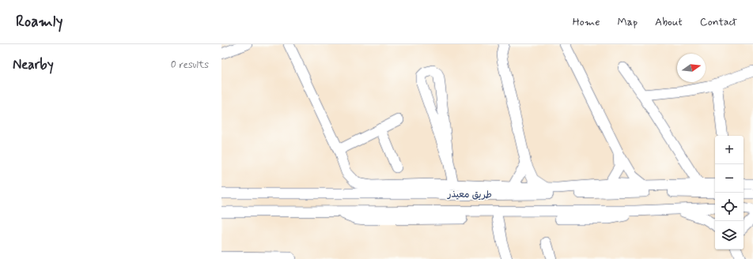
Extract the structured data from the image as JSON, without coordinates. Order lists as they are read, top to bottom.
{
  "streets": {
    "street": ["طريق معيذر"]
  },
  "north": "right",
  "page": {
    "header": "Roamly",
    "nav": [
      "Home",
      "Map",
      "About",
      "Contact"
    ],
    "heading": ["Nearby", "0 results"],
    "map_buttons": ["+", "−"]
  }
}
